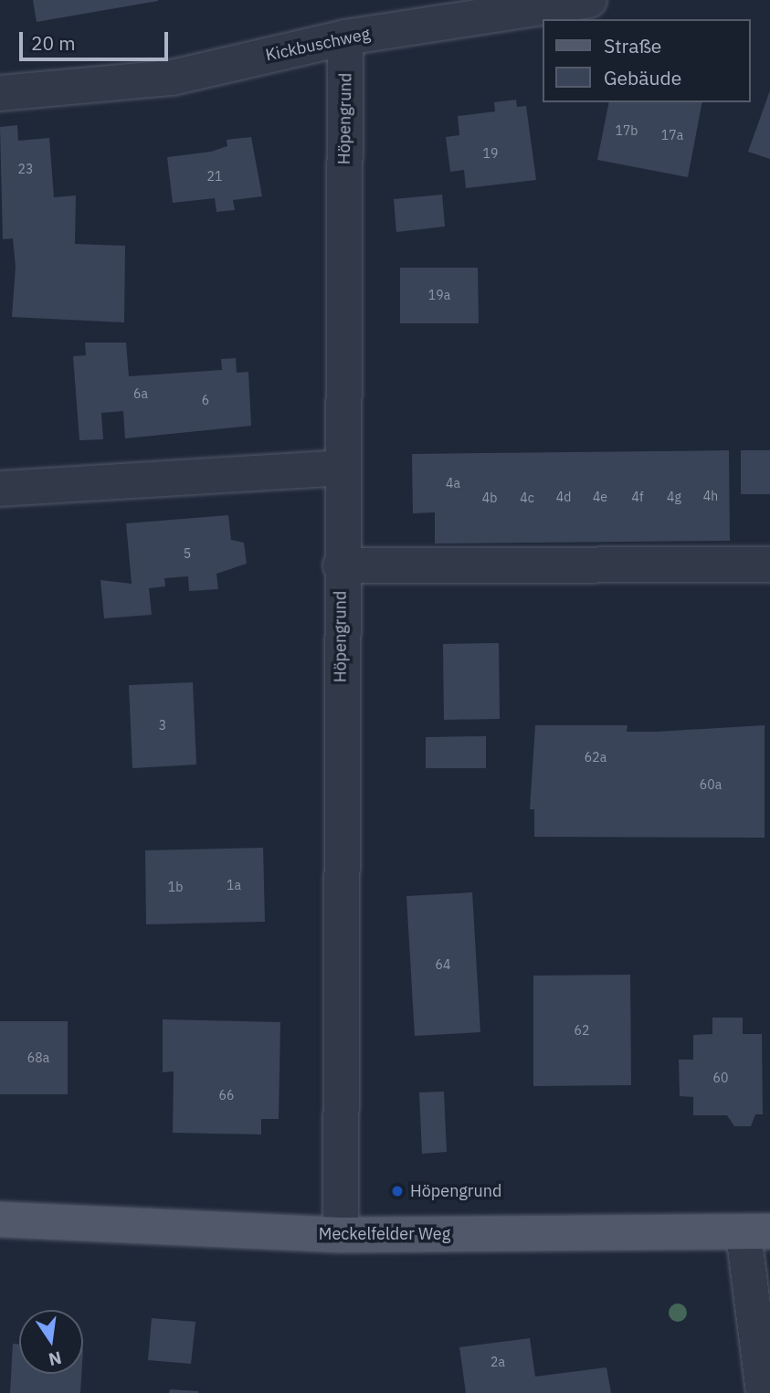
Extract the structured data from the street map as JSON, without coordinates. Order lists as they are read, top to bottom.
{
  "streets": {
    "main road": ["Meckelfelder Weg"],
    "street": ["Kickbuschweg", "Höpengrund"]
  },
  "crossings": [
    ["Kickbuschweg", "Höpengrund"],
    ["Höpengrund", "Meckelfelder Weg"]
  ],
  "places": ["Höpengrund"],
  "house_numbers": [
    "17b",
    "17a",
    "19",
    "23",
    "21",
    "19a",
    "6a",
    "6",
    "4a",
    "4h",
    "4d",
    "4e",
    "4f",
    "4g",
    "4b",
    "4c",
    "5",
    "3",
    "62a",
    "60a",
    "1a",
    "1b",
    "64",
    "62",
    "68a",
    "60",
    "66",
    "2a"
  ],
  "legend": ["Straße", "Gebäude"],
  "scale_bar": "20 m",
  "north": "bottom"
}
